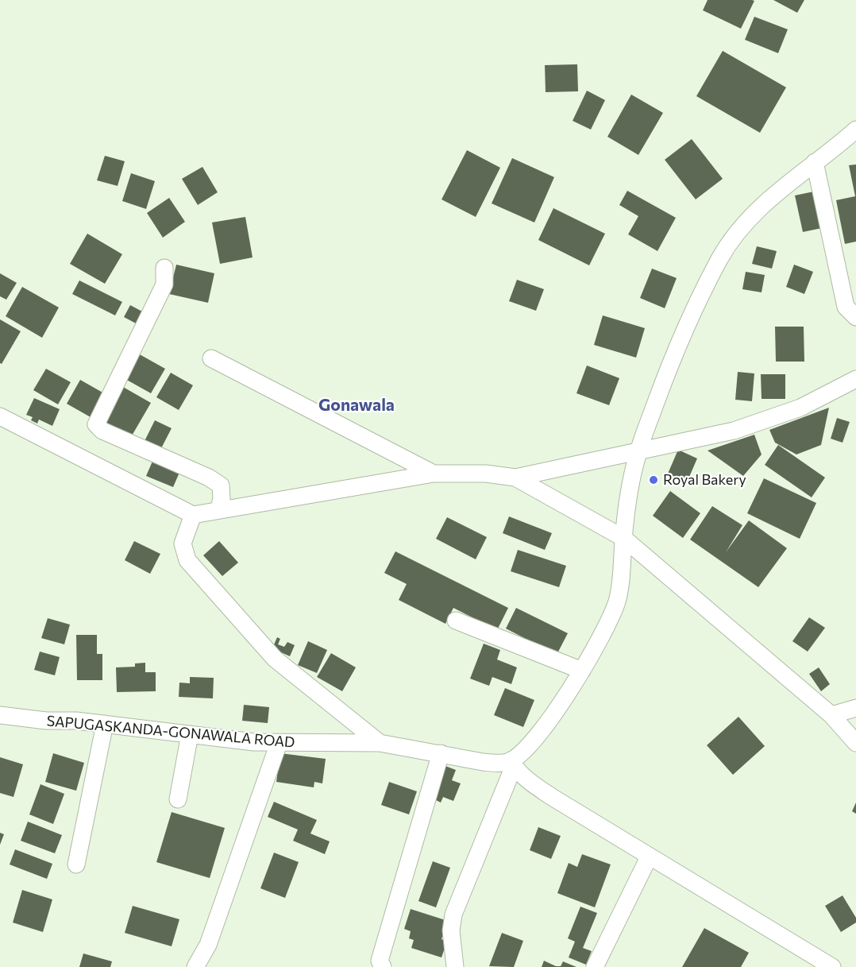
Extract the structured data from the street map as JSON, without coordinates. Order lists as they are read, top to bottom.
{
  "streets": {
    "street": ["SAPUGASKANDA-GONAWALA ROAD"]
  },
  "districts": ["Gonawala"],
  "places": ["Royal Bakery"]
}
